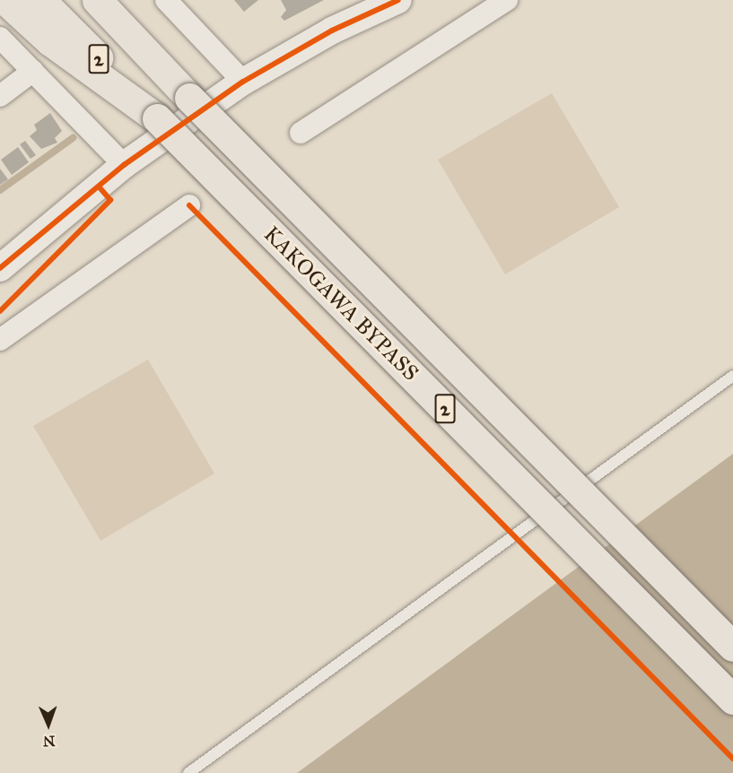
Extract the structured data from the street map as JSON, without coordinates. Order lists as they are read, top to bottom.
{
  "streets": {
    "highway": ["2", "KAKOGAWA BYPASS"]
  },
  "north": "bottom"
}
